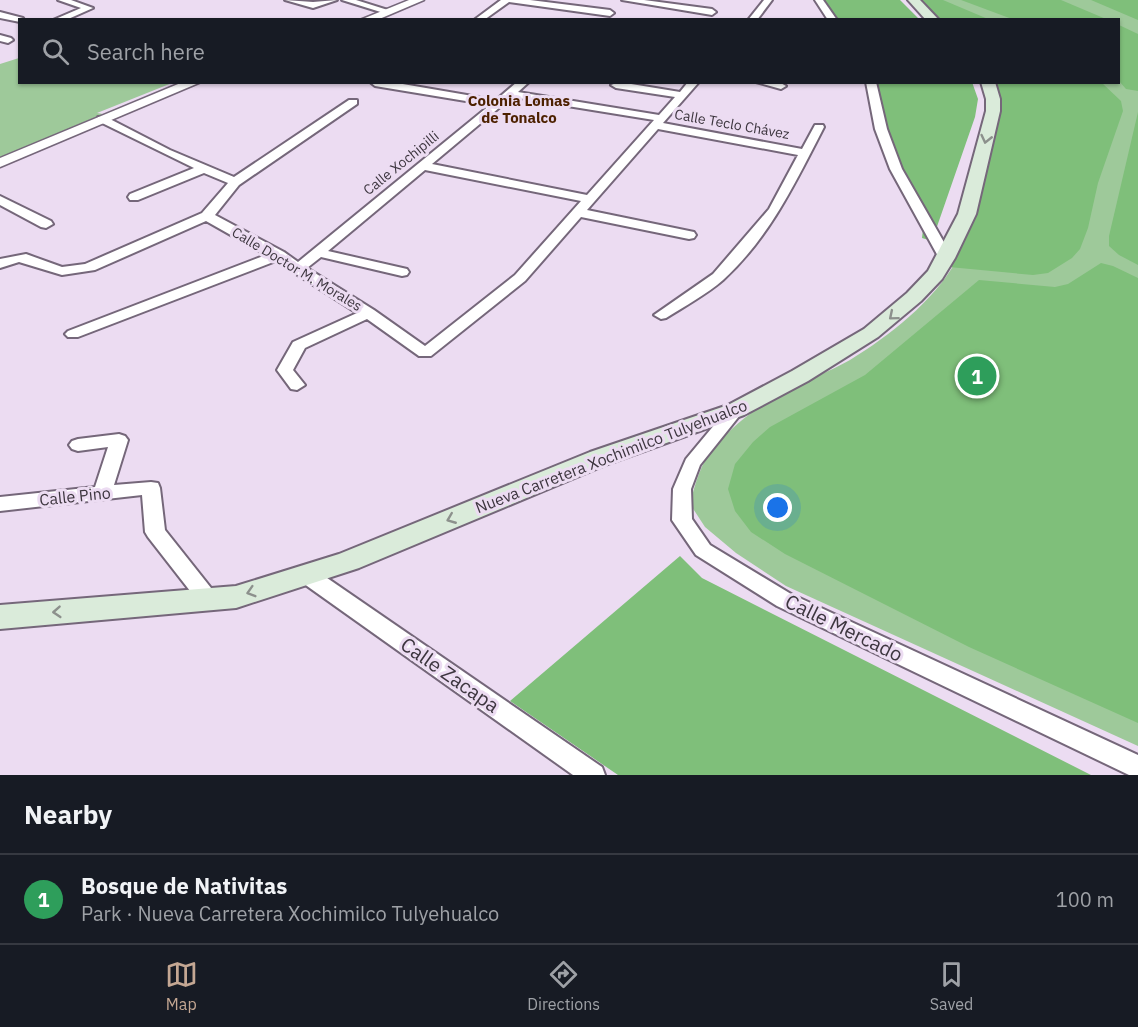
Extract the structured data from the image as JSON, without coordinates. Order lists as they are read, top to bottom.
{
  "streets": {
    "main road": ["Nueva Carretera Xochimilco Tulyehualco"],
    "street": [
      "Calle Teclo Chávez",
      "Calle Xochipilli",
      "Calle Doctor M. Morales",
      "Calle Pino",
      "Calle Mercado",
      "Calle Zacapa"
    ]
  },
  "crossings": [
    ["Calle Teclo Chávez", "Calle Xochipilli"],
    ["Calle Xochipilli", "Calle Doctor M. Morales"],
    ["Nueva Carretera Xochimilco Tulyehualco", "Calle Pino"],
    ["Nueva Carretera Xochimilco Tulyehualco", "Calle Mercado"],
    ["Nueva Carretera Xochimilco Tulyehualco", "Calle Zacapa"]
  ],
  "one_way": ["Nueva Carretera Xochimilco Tulyehualco"],
  "districts": ["Colonia Lomas de Tonalco"],
  "page": {
    "search": "Search here",
    "pins": "1",
    "heading": "Nearby",
    "list": [
      {
        "mark": "1",
        "name": "Bosque de Nativitas",
        "note": "Park · Nueva Carretera Xochimilco Tulyehualco",
        "value": "100 m"
      }
    ],
    "nav": ["Map", "Directions", "Saved"]
  }
}
